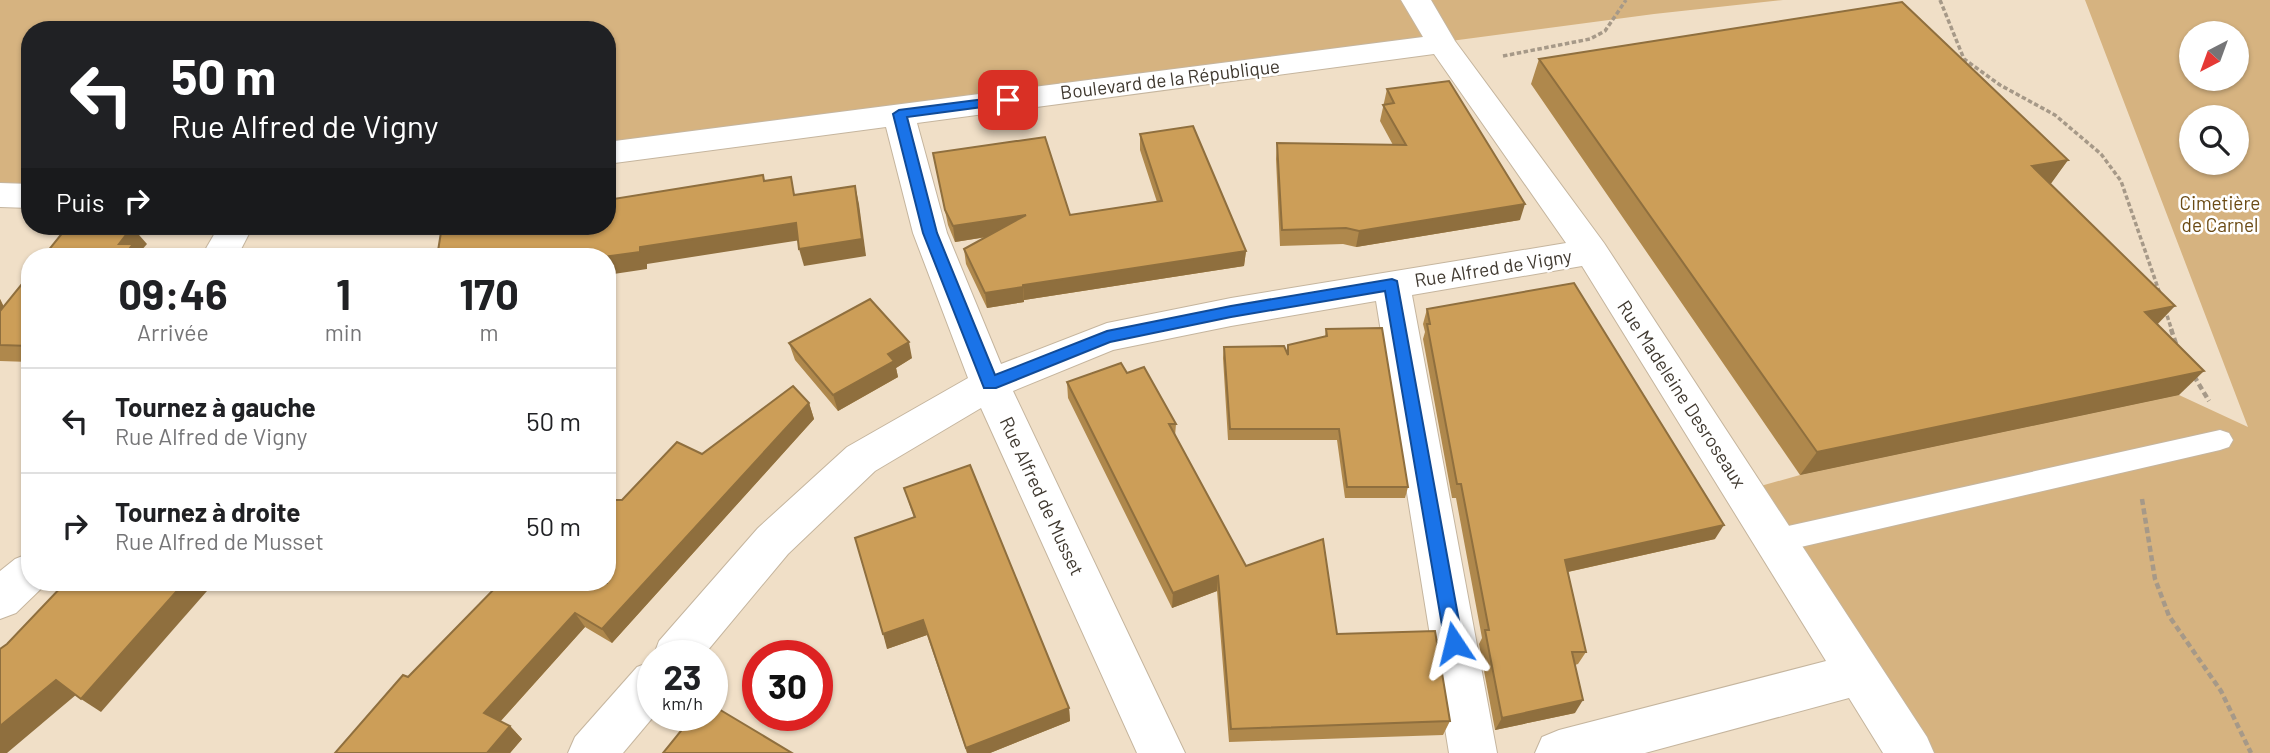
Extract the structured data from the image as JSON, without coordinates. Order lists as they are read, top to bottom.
{
  "streets": {
    "street": [
      "Boulevard de la République",
      "Rue Alfred de Vigny",
      "Rue Madeleine Desroseaux",
      "Rue Alfred de Musset"
    ]
  },
  "crossings": [
    ["Boulevard de la République", "Rue Madeleine Desroseaux"],
    ["Boulevard de la République", "Rue Alfred de Musset"],
    ["Rue Alfred de Vigny", "Rue Madeleine Desroseaux"],
    ["Rue Alfred de Vigny", "Rue Alfred de Musset"]
  ],
  "parks": ["Cimetière de Carnel"],
  "north": "bottom left",
  "page": {
    "turn": ["50 m", "Rue Alfred de Vigny"],
    "then": "Puis",
    "eta": [
      "09:46",
      "Arrivée",
      "1",
      "min",
      "170",
      "m"
    ],
    "list": [
      {
        "name": "Tournez à gauche",
        "note": "Rue Alfred de Vigny",
        "value": "50 m"
      },
      {
        "name": "Tournez à droite",
        "note": "Rue Alfred de Musset",
        "value": "50 m"
      }
    ],
    "speed": "23 km/h",
    "limit": "30"
  }
}
